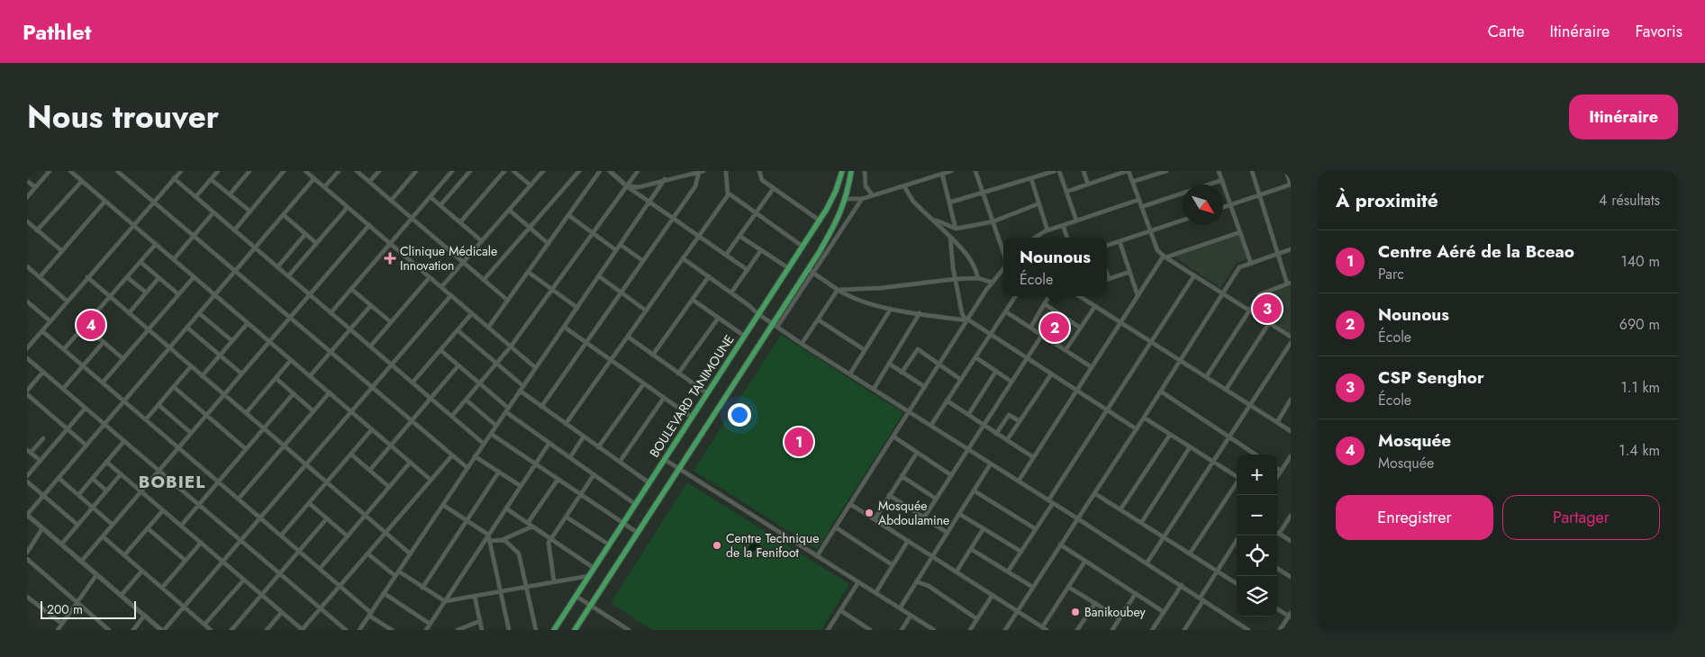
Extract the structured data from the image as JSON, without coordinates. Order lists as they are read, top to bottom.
{
  "streets": {
    "main road": ["BOULEVARD TANIMOUNE"]
  },
  "districts": ["BOBIEL"],
  "places": {
    "health": ["Clinique Médicale Innovation"],
    "other": ["Mosquée Abdoulamine", "Centre Technique de la Fenifoot", "Banikoubey"]
  },
  "scale_bar": "200 m",
  "north": "bottom right",
  "page": {
    "header": "Pathlet",
    "nav": ["Carte", "Itinéraire", "Favoris"],
    "title": "Nous trouver",
    "buttons": [
      "Itinéraire",
      ["Enregistrer", "Partager"]
    ],
    "heading": ["À proximité", "4 résultats"],
    "list": [
      {
        "mark": "1",
        "name": "Centre Aéré de la Bceao",
        "note": "Parc",
        "value": "140 m"
      },
      {
        "mark": "2",
        "name": "Nounous",
        "note": "École",
        "value": "690 m"
      },
      {
        "mark": "3",
        "name": "CSP Senghor",
        "note": "École",
        "value": "1.1 km"
      },
      {
        "mark": "4",
        "name": "Mosquée",
        "note": "Mosquée",
        "value": "1.4 km"
      }
    ],
    "popup": ["Nounous", "École"],
    "pins": [
      "3",
      "4",
      "2",
      "1"
    ],
    "map_buttons": ["+", "−"],
    "scale": "200 m"
  }
}
